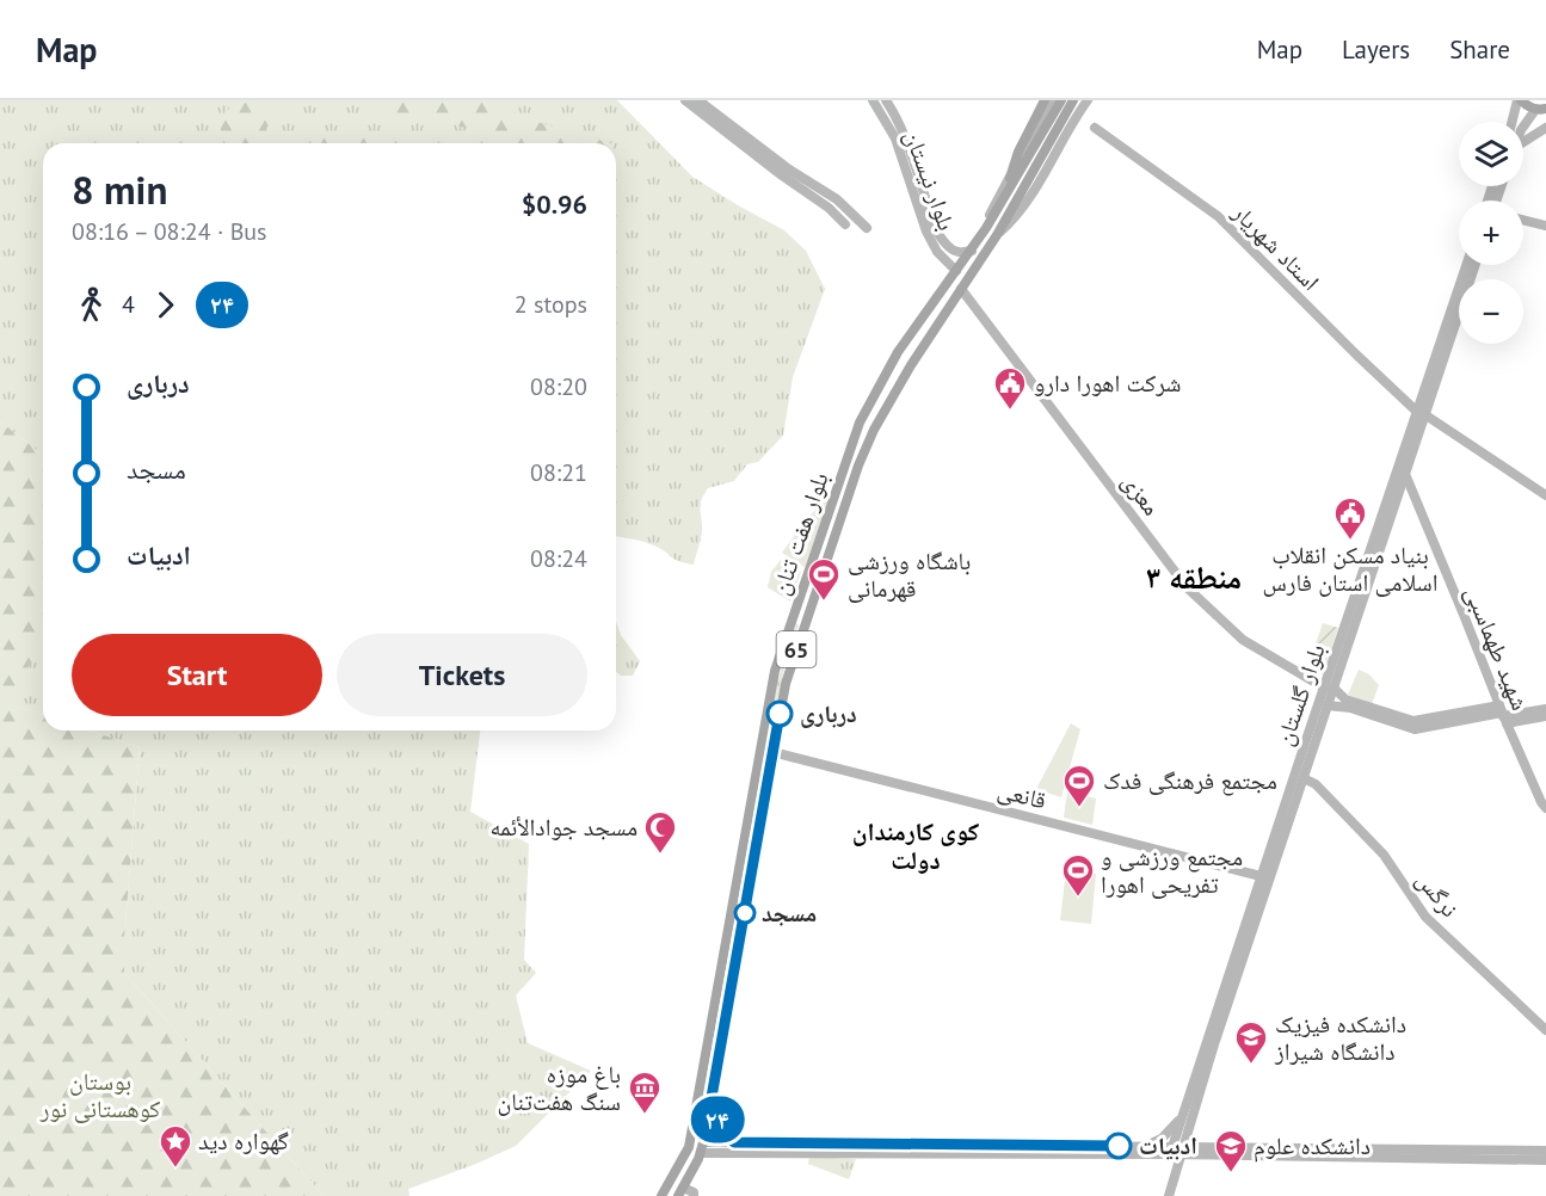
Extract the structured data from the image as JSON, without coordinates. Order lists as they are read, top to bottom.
{
  "streets": {
    "main road": [
      "بلوار نیستان",
      "استاد شهریار",
      "معزی",
      "بلوار هفت تنان",
      "شهید طهماسبی",
      "65",
      "بلوار گلستان",
      "قانعی",
      "نرگس"
    ]
  },
  "crossings": [
    ["بلوار نیستان", "بلوار هفت تنان"],
    ["استاد شهریار", "بلوار گلستان"],
    ["معزی", "بلوار هفت تنان"],
    ["معزی", "بلوار گلستان"],
    ["بلوار هفت تنان", "65"],
    ["بلوار هفت تنان", "قانعی"],
    ["شهید طهماسبی", "بلوار گلستان"],
    ["بلوار گلستان", "قانعی"],
    ["بلوار گلستان", "نرگس"]
  ],
  "districts": ["منطقه ۳", "کوی کارمندان دولت"],
  "parks": ["بوستان کوهستانی نور"],
  "places": {
    "public building": ["شرکت اهورا دارو", "بنیاد مسکن انقلاب اسلامی استان فارس"],
    "sports": ["باشگاه ورزشی قهرمانی", "مجتمع فرهنگی فدک", "مجتمع ورزشی و تفریحی اهورا"],
    "other": ["درباری", "مسجد", "ادبیات"],
    "mosque": ["مسجد جوادالأئمه"],
    "school or university": ["دانشکده فیزیک دانشگاه شیراز", "دانشکده علوم"],
    "museum": ["باغ‌ موزه سنگ هفت‌تنان"],
    "place": ["گهواره دید"]
  },
  "lines": ["bus line ۲۴"],
  "page": {
    "header": "Map",
    "nav": ["Map", "Layers", "Share"],
    "on_map": "۲۴",
    "map_buttons": ["+", "−"],
    "heading": ["8 min", "08:16 – 08:24 · Bus", "$0.96"],
    "legs": ["4", "۲۴", "2 stops"],
    "list": [
      {
        "name": "درباری",
        "value": "08:20"
      },
      {
        "name": "مسجد",
        "value": "08:21"
      },
      {
        "name": "ادبیات",
        "value": "08:24"
      }
    ],
    "buttons": ["Start", "Tickets"]
  }
}
